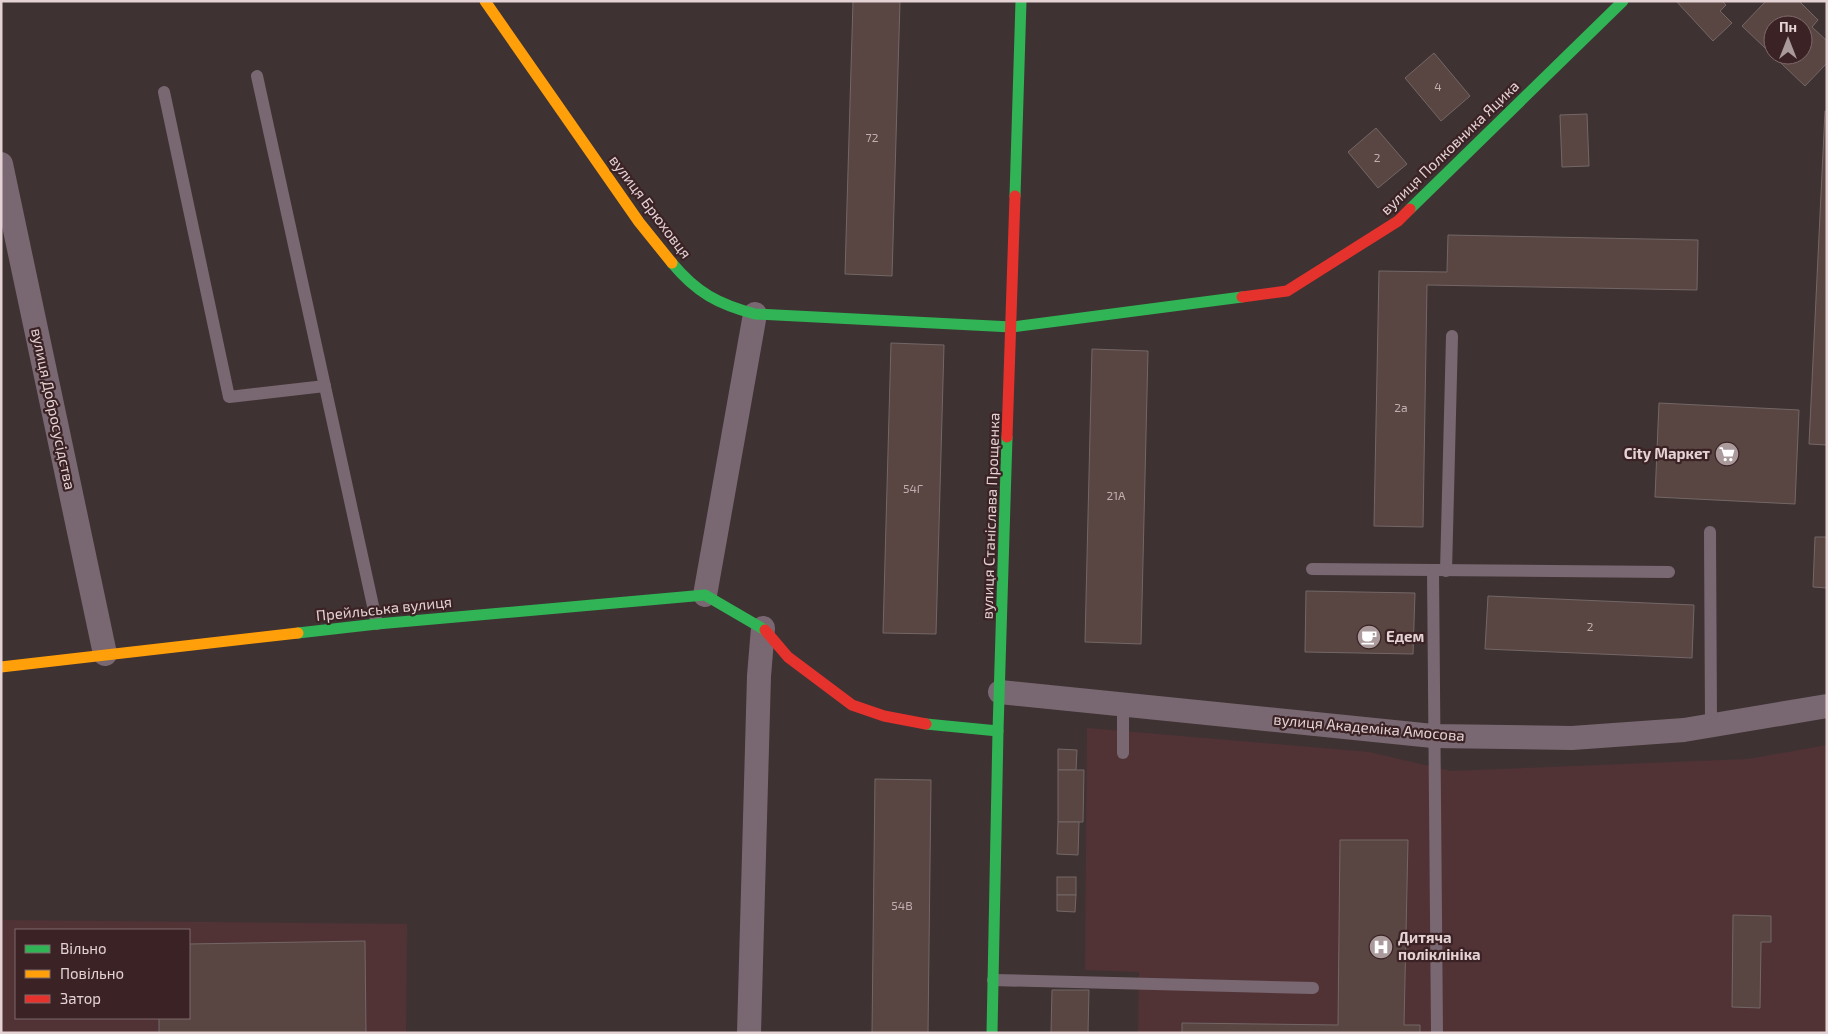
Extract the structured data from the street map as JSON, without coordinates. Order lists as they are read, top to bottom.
{
  "streets": {
    "street": [
      "вулиця Полковника Яцика",
      "вулиця Брюховця",
      "вулиця Добросусідства",
      "вулиця Станіслава Прощенка",
      "Прейльська вулиця",
      "вулиця Академіка Амосова"
    ]
  },
  "crossings": [
    ["вулиця Полковника Яцика", "вулиця Брюховця"],
    ["вулиця Полковника Яцика", "вулиця Станіслава Прощенка"],
    ["вулиця Брюховця", "вулиця Станіслава Прощенка"],
    ["вулиця Добросусідства", "Прейльська вулиця"],
    ["вулиця Станіслава Прощенка", "вулиця Академіка Амосова"]
  ],
  "places": {
    "supermarket": ["City Маркет"],
    "cafe": ["Едем"],
    "hospital": ["Дитяча поліклініка"]
  },
  "house_numbers": [
    "4",
    "72",
    "2",
    "2а",
    "54Г",
    "21А",
    "2",
    "54В"
  ],
  "legend": ["Вільно", "Повільно", "Затор"],
  "north": "top"
}
